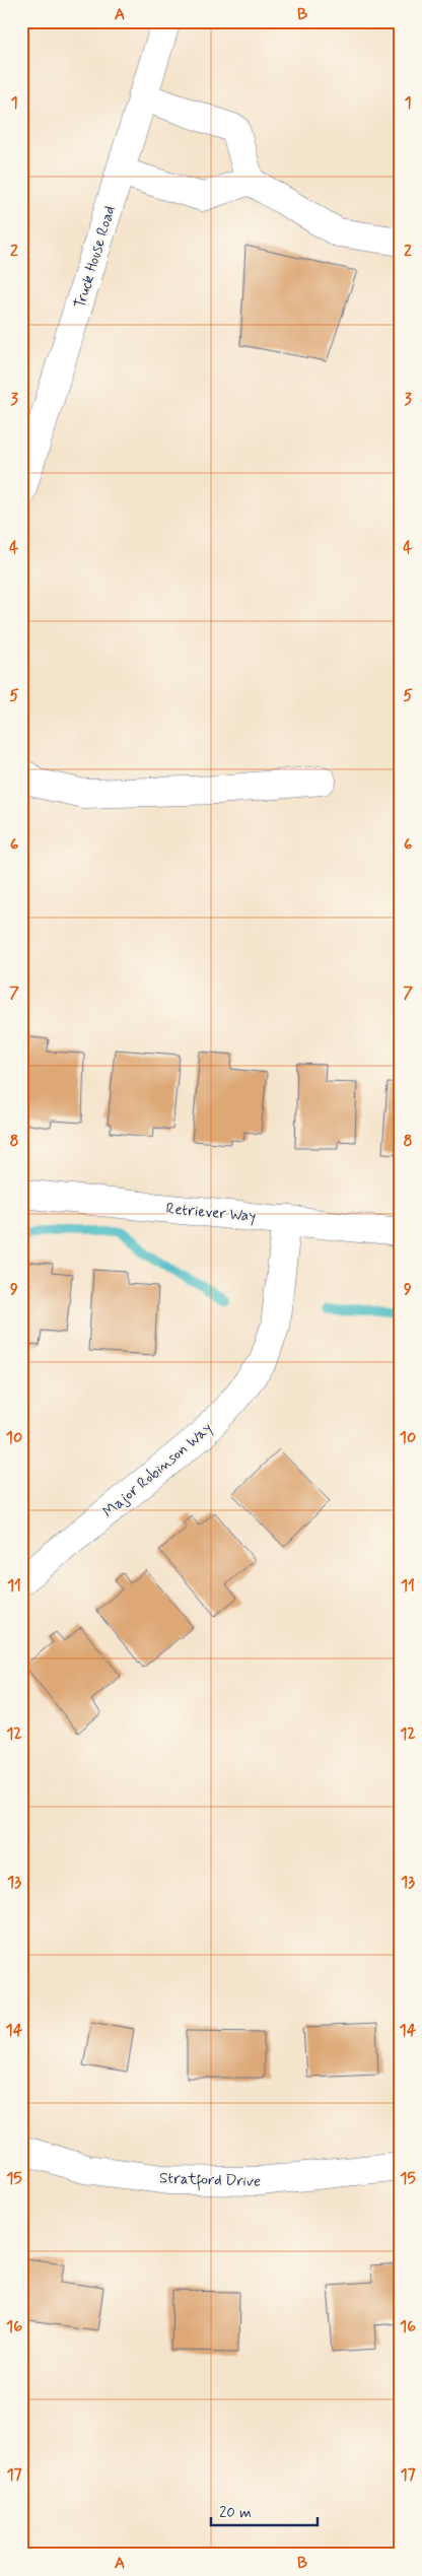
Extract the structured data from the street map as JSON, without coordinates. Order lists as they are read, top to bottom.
{
  "streets": {
    "street": [
      "Truck House Road",
      "Retriever Way",
      "Major Robinson Way",
      "Stratford Drive"
    ]
  },
  "crossings": [
    ["Retriever Way", "Major Robinson Way"]
  ],
  "scale_bar": "20 m",
  "grid": {
    "columns": ["A", "B"],
    "rows": [
      "1",
      "2",
      "3",
      "4",
      "5",
      "6",
      "7",
      "8",
      "9",
      "10",
      "11",
      "12",
      "13",
      "14",
      "15",
      "16",
      "17"
    ]
  }
}
